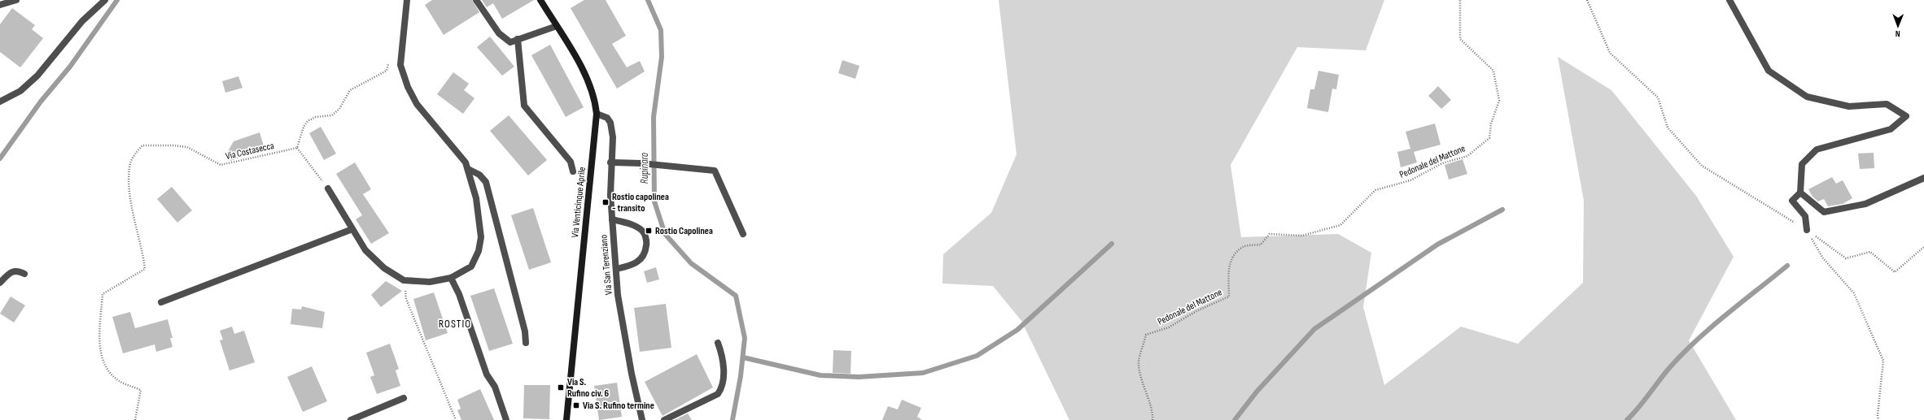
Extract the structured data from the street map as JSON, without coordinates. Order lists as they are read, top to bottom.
{
  "streets": {
    "main road": ["Via Venticinque Aprile"],
    "street": ["Via San Terenziano"],
    "path": ["Via Costasecca", "Pedonale del Mattone"]
  },
  "crossings": [
    ["Via Venticinque Aprile", "Via San Terenziano"]
  ],
  "districts": ["ROSTIO"],
  "water": ["Rupinaro"],
  "places": {
    "transit": [
      "Rostio capolinea - transito",
      "Rostio Capolinea",
      "Via S. Rufino civ. 6",
      "Via S. Rufino termine"
    ]
  },
  "north": "bottom"
}
